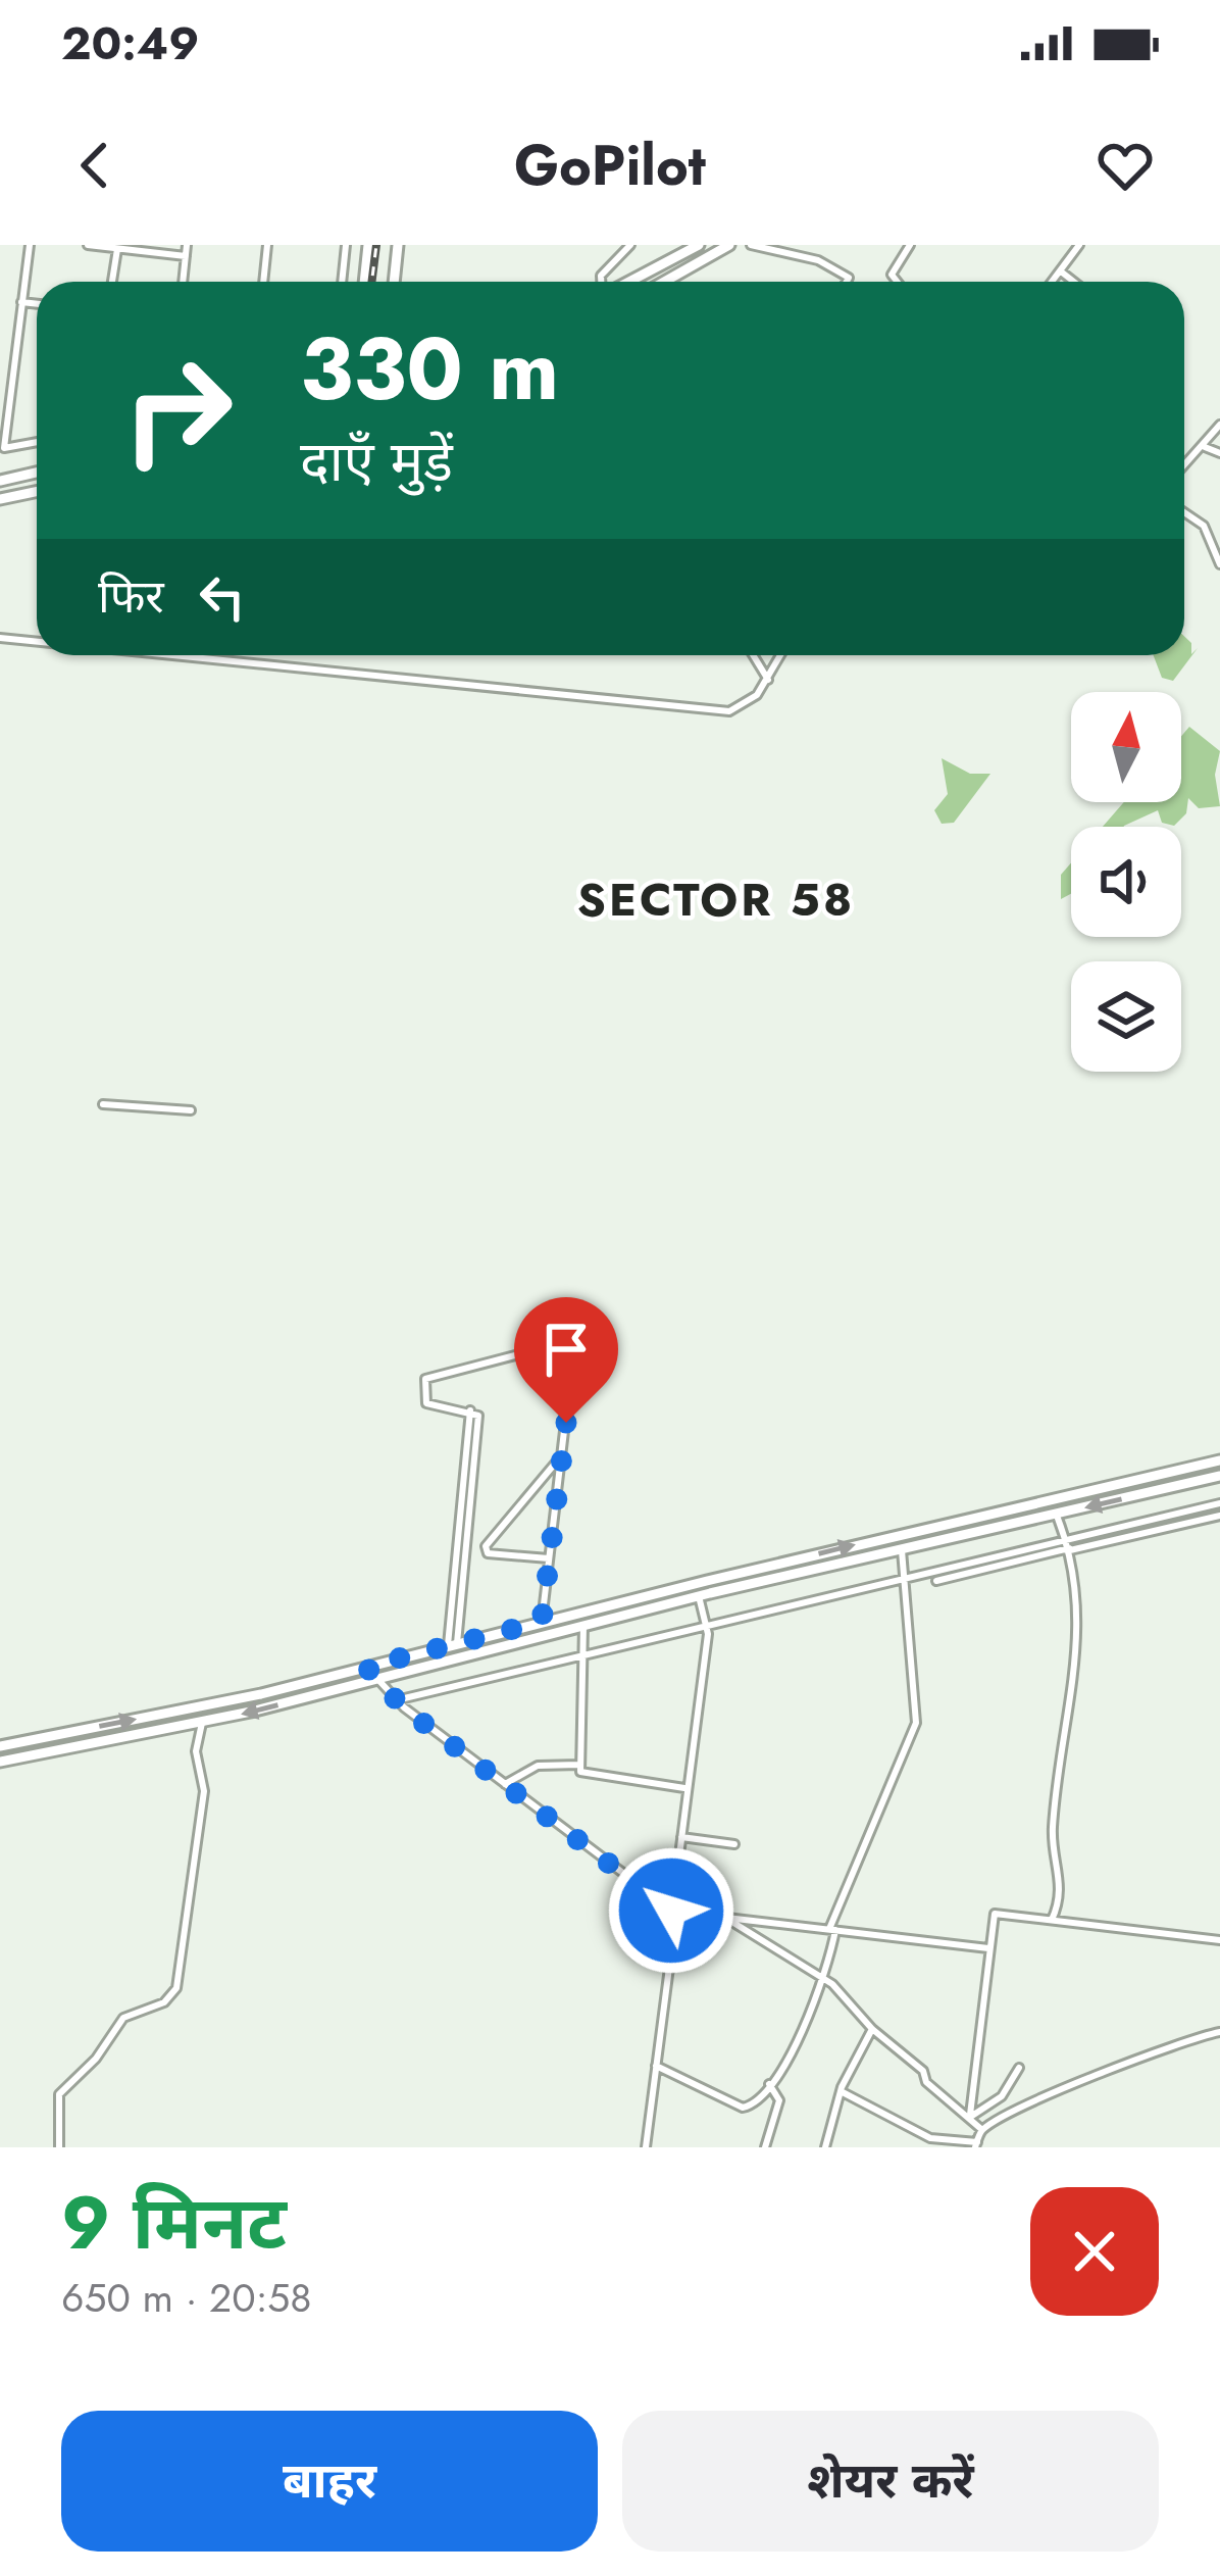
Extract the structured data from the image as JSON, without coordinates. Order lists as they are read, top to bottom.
{
  "districts": ["SECTOR 58"],
  "north": "top",
  "page": {
    "status": "20:49",
    "header": "GoPilot",
    "turn": ["330 m", "दाएँ मुड़ें"],
    "then": "फिर",
    "heading": ["9 मिनट", "650 m · 20:58"],
    "buttons": ["बाहर", "शेयर करें"]
  }
}
